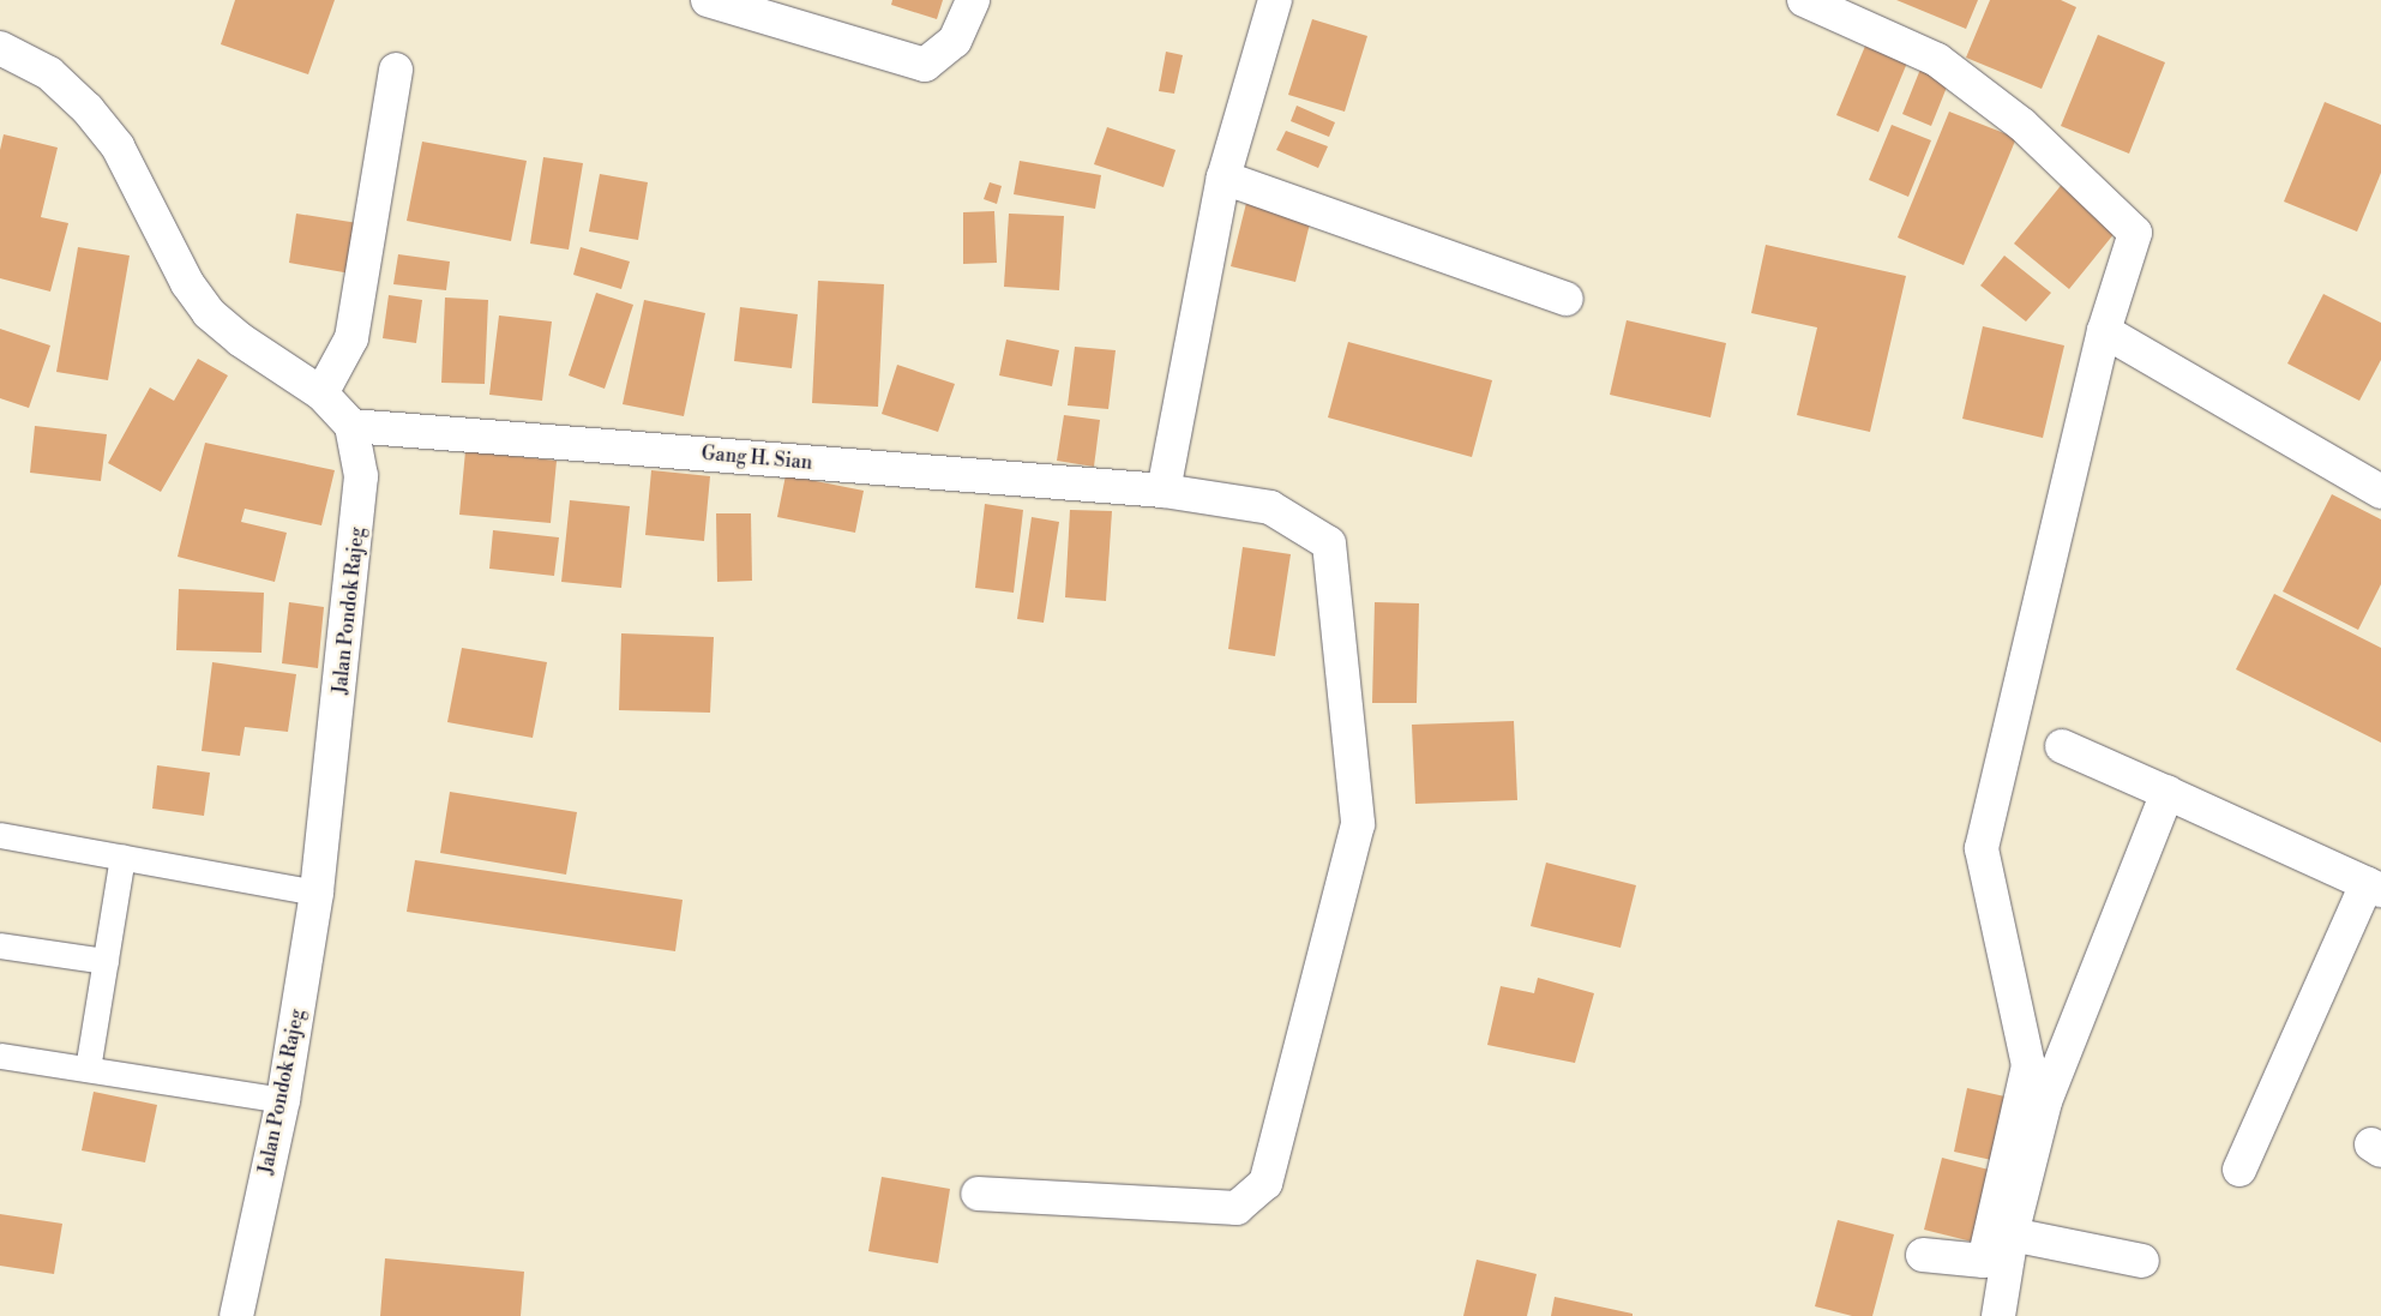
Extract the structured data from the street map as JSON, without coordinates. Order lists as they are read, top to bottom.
{
  "streets": {
    "street": ["Gang H. Sian", "Jalan Pondok Rajeg"]
  },
  "crossings": [
    ["Gang H. Sian", "Jalan Pondok Rajeg"]
  ]
}
